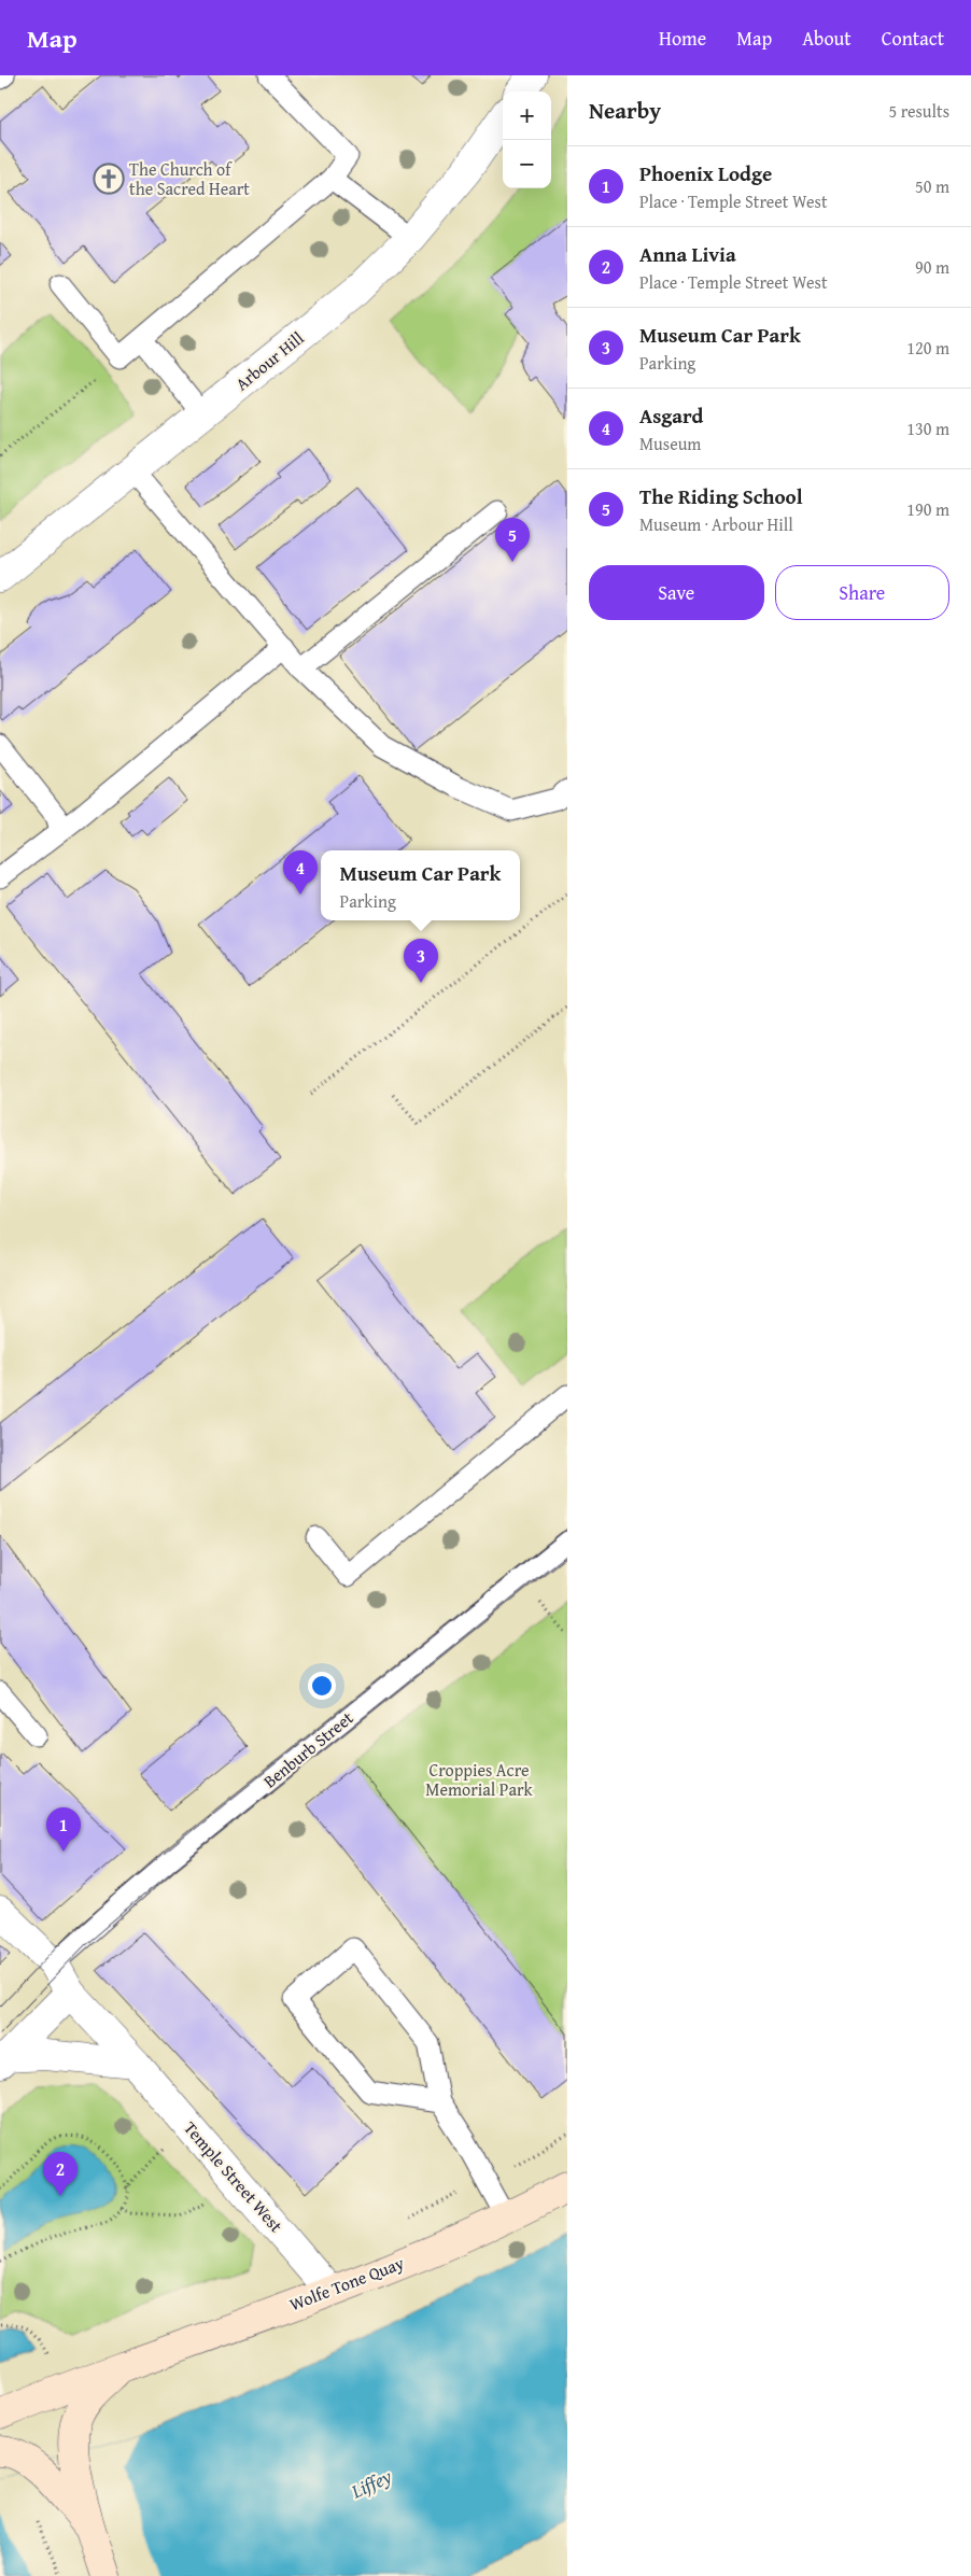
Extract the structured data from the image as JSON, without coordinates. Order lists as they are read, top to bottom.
{
  "streets": {
    "main road": ["Wolfe Tone Quay"],
    "street": ["Arbour Hill", "Temple Street West"],
    "lane": ["Benburb Street"]
  },
  "crossings": [
    ["Benburb Street", "Temple Street West"],
    ["Temple Street West", "Wolfe Tone Quay"]
  ],
  "water": ["Liffey"],
  "parks": ["Croppies Acre Memorial Park"],
  "places": {
    "church": ["The Church of the Sacred Heart"]
  },
  "page": {
    "header": "Map",
    "nav": [
      "Home",
      "Map",
      "About",
      "Contact"
    ],
    "heading": ["Nearby", "5 results"],
    "map_buttons": ["+", "−"],
    "list": [
      {
        "mark": "1",
        "name": "Phoenix Lodge",
        "note": "Place · Temple Street West",
        "value": "50 m"
      },
      {
        "mark": "2",
        "name": "Anna Livia",
        "note": "Place · Temple Street West",
        "value": "90 m"
      },
      {
        "mark": "3",
        "name": "Museum Car Park",
        "note": "Parking",
        "value": "120 m"
      },
      {
        "mark": "4",
        "name": "Asgard",
        "note": "Museum",
        "value": "130 m"
      },
      {
        "mark": "5",
        "name": "The Riding School",
        "note": "Museum · Arbour Hill",
        "value": "190 m"
      }
    ],
    "pins": [
      "5",
      "4",
      "3",
      "1",
      "2"
    ],
    "buttons": ["Save", "Share"],
    "popup": ["Museum Car Park", "Parking"]
  }
}
